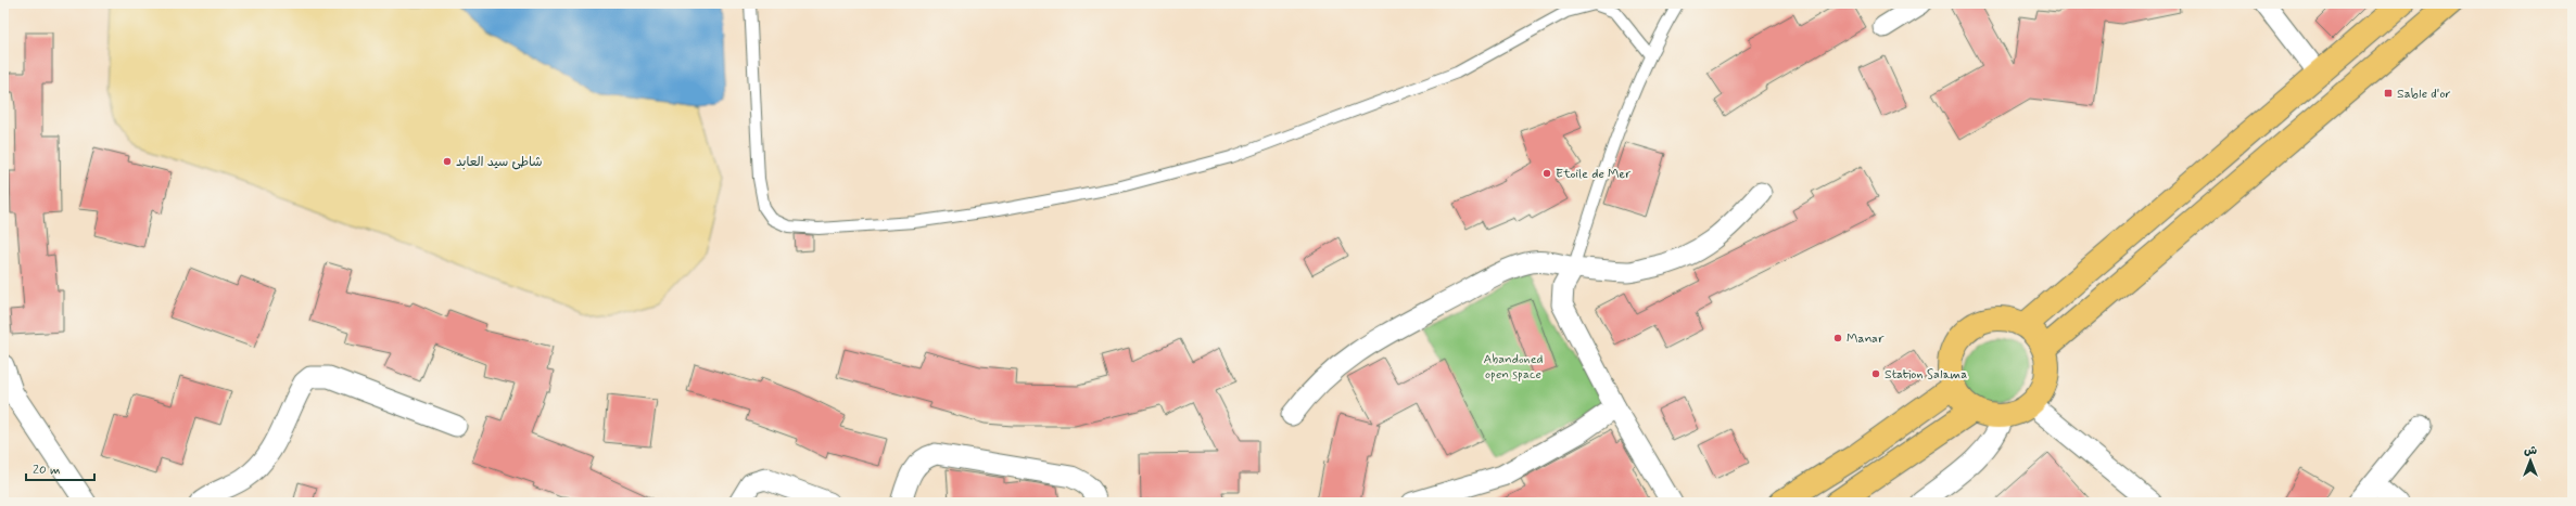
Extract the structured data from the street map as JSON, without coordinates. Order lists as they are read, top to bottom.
{
  "parks": ["Abandoned open space"],
  "places": {
    "transit": ["Sable d'or"],
    "other": [
      "شاطئ سيد العابد",
      "Etoile de Mer",
      "Manar",
      "Station Salama"
    ]
  },
  "scale_bar": "20 m",
  "north": "top"
}
